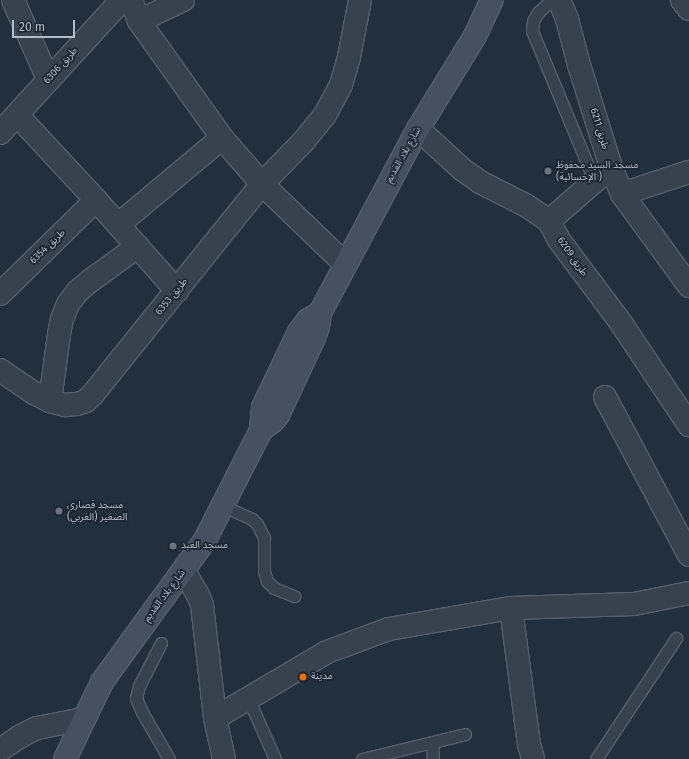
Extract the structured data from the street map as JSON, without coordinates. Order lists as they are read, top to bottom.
{
  "streets": {
    "street": [
      "طريق 6306",
      "طريق 6211",
      "شارع بلاد القديم",
      "طريق 6354",
      "طريق 6209",
      "طريق 6353"
    ]
  },
  "crossings": [
    ["شارع بلاد القديم", "طريق 6209"]
  ],
  "places": [
    "مسجد السيد محفوظ (الإحسائية )",
    "مسجد قصاري الصغير (الغربي)",
    "مسجد العبد",
    "مدينة"
  ],
  "scale_bar": "20 m"
}
